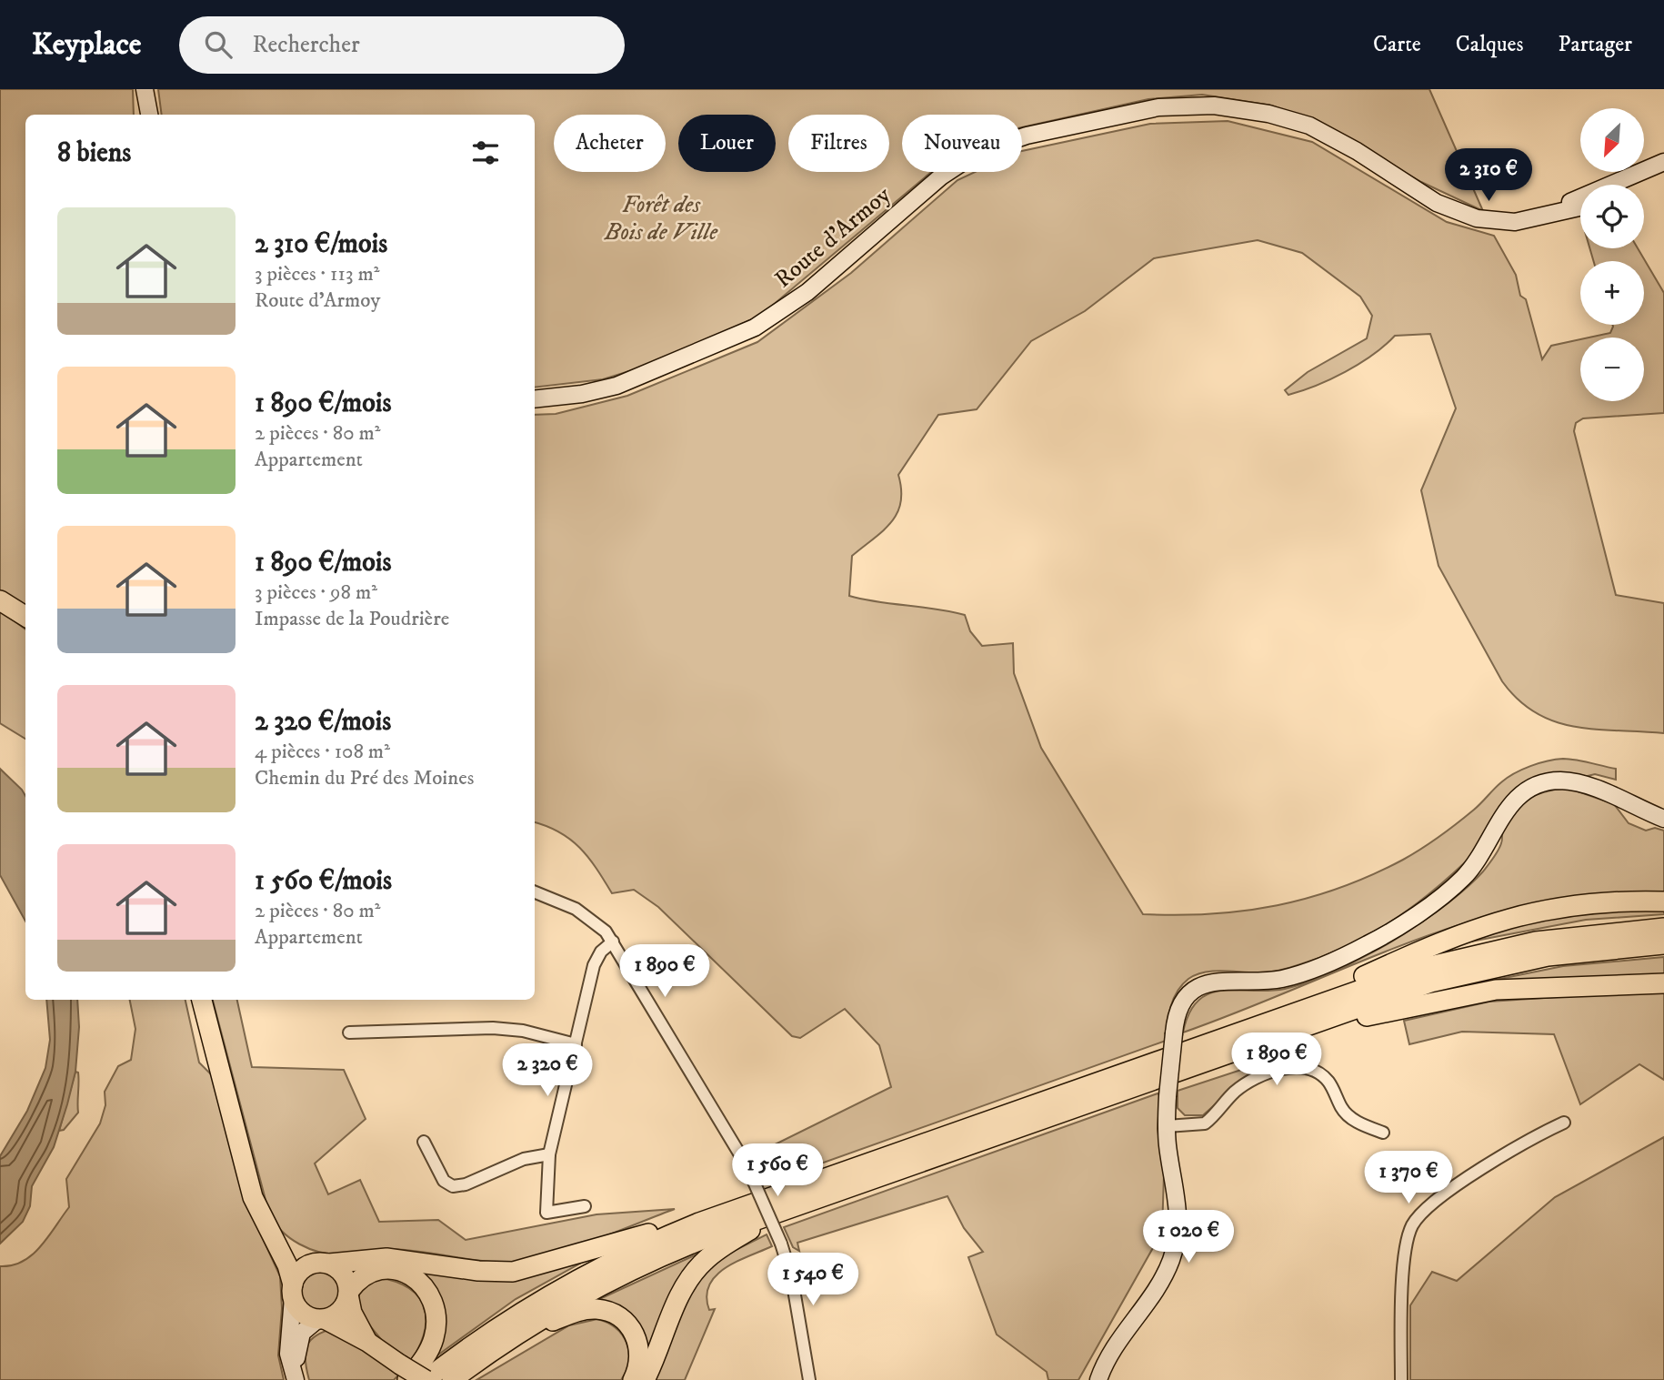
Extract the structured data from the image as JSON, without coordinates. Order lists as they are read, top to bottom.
{
  "streets": {
    "main road": ["Route d'Armoy"]
  },
  "parks": ["Forêt des Bois de Ville"],
  "north": "bottom left",
  "page": {
    "header": "Keyplace",
    "search": "Rechercher",
    "nav": ["Carte", "Calques", "Partager"],
    "map_buttons": ["+", "−"],
    "chip": [
      "Acheter",
      "Louer",
      "Filtres",
      "Nouveau"
    ],
    "heading": "8 biens",
    "price": [
      "2 310 €",
      "1 890 €",
      "1 890 €",
      "2 320 €",
      "1 560 €",
      "1 370 €",
      "1 020 €",
      "1 540 €"
    ],
    "list": [
      {
        "name": "2 310 €/mois",
        "note": "3 pièces · 113 m² · Route d'Armoy"
      },
      {
        "name": "1 890 €/mois",
        "note": "2 pièces · 80 m² · Appartement"
      },
      {
        "name": "1 890 €/mois",
        "note": "3 pièces · 98 m² · Impasse de la Poudrière"
      },
      {
        "name": "2 320 €/mois",
        "note": "4 pièces · 108 m² · Chemin du Pré des Moines"
      },
      {
        "name": "1 560 €/mois",
        "note": "2 pièces · 80 m² · Appartement"
      }
    ]
  }
}
